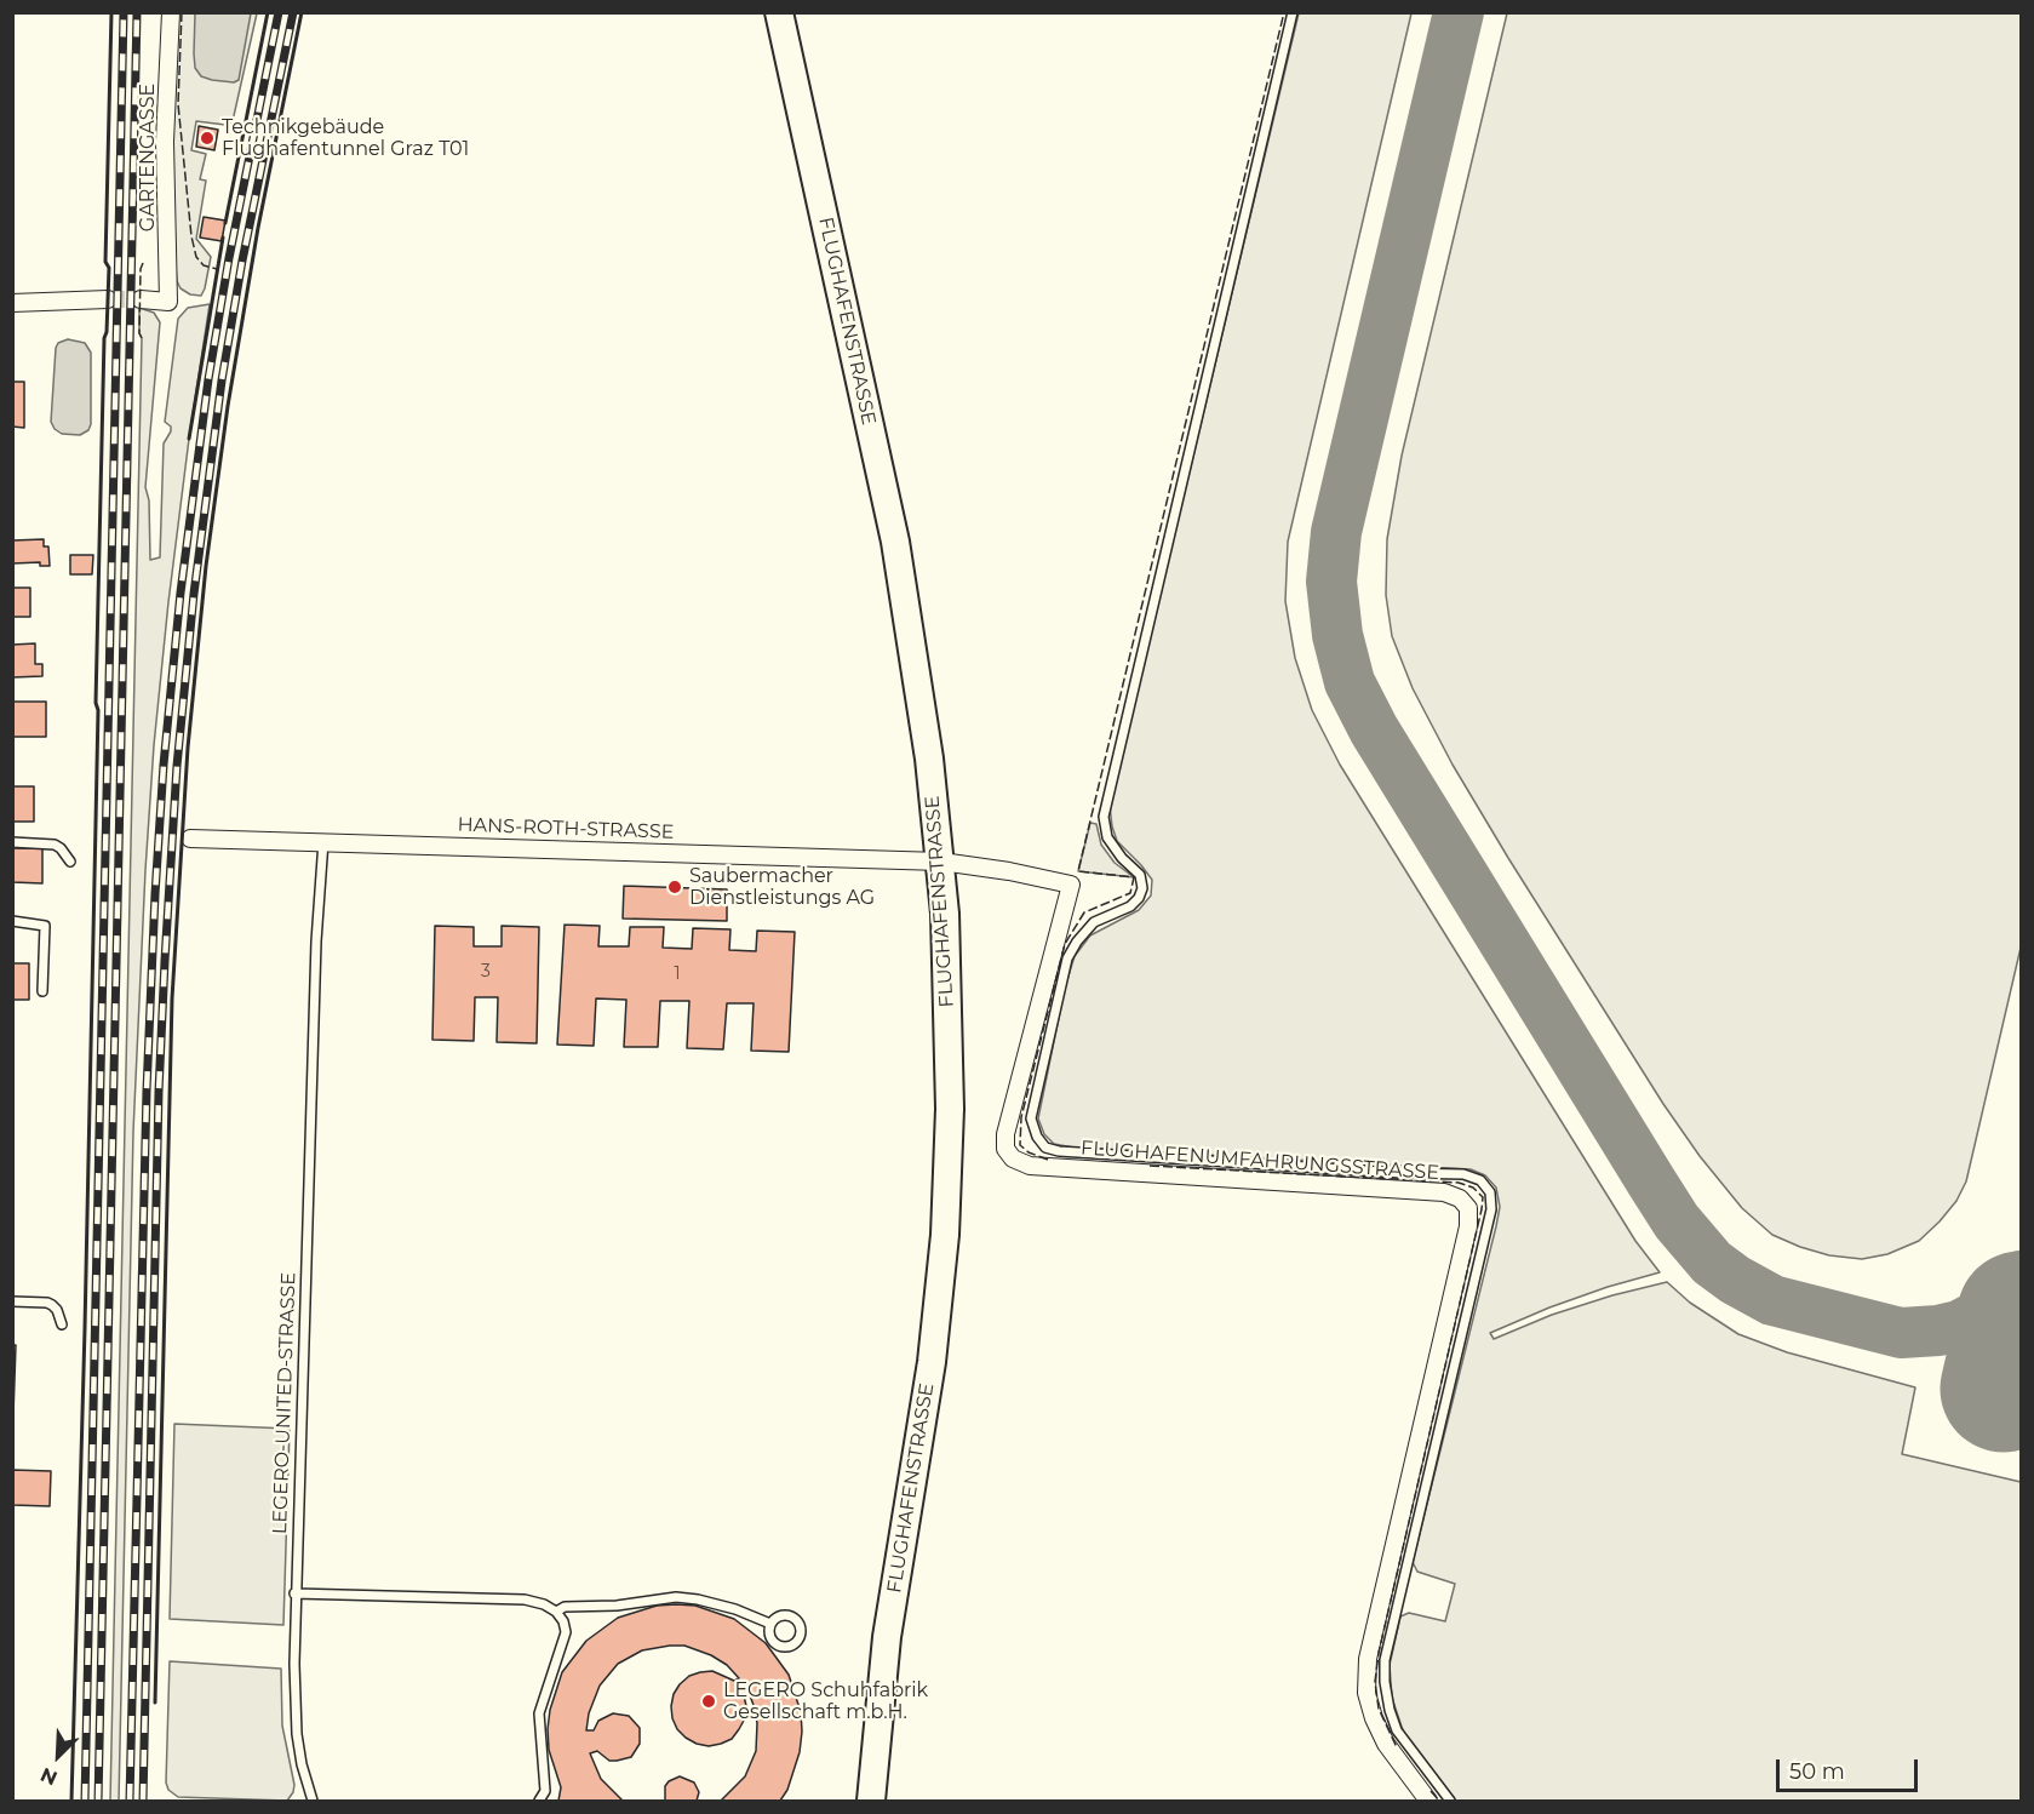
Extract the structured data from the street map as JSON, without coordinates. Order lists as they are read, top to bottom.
{
  "streets": {
    "main road": ["FLUGHAFENSTRASSE"],
    "street": ["GARTENGASSE", "HANS-ROTH-STRASSE", "FLUGHAFENUMFAHRUNGSSTRASSE"],
    "lane": ["LEGERO-UNITED-STRASSE"]
  },
  "crossings": [
    ["FLUGHAFENSTRASSE", "HANS-ROTH-STRASSE"],
    ["FLUGHAFENSTRASSE", "FLUGHAFENUMFAHRUNGSSTRASSE"],
    ["HANS-ROTH-STRASSE", "FLUGHAFENUMFAHRUNGSSTRASSE"],
    ["HANS-ROTH-STRASSE", "LEGERO-UNITED-STRASSE"]
  ],
  "places": ["Technikgebäude Flughafentunnel Graz T01", "Saubermacher Dienstleistungs AG", "LEGERO Schuhfabrik Gesellschaft m.b.H."],
  "house_numbers": ["3", "1"],
  "scale_bar": "50 m",
  "north": "bottom left"
}
